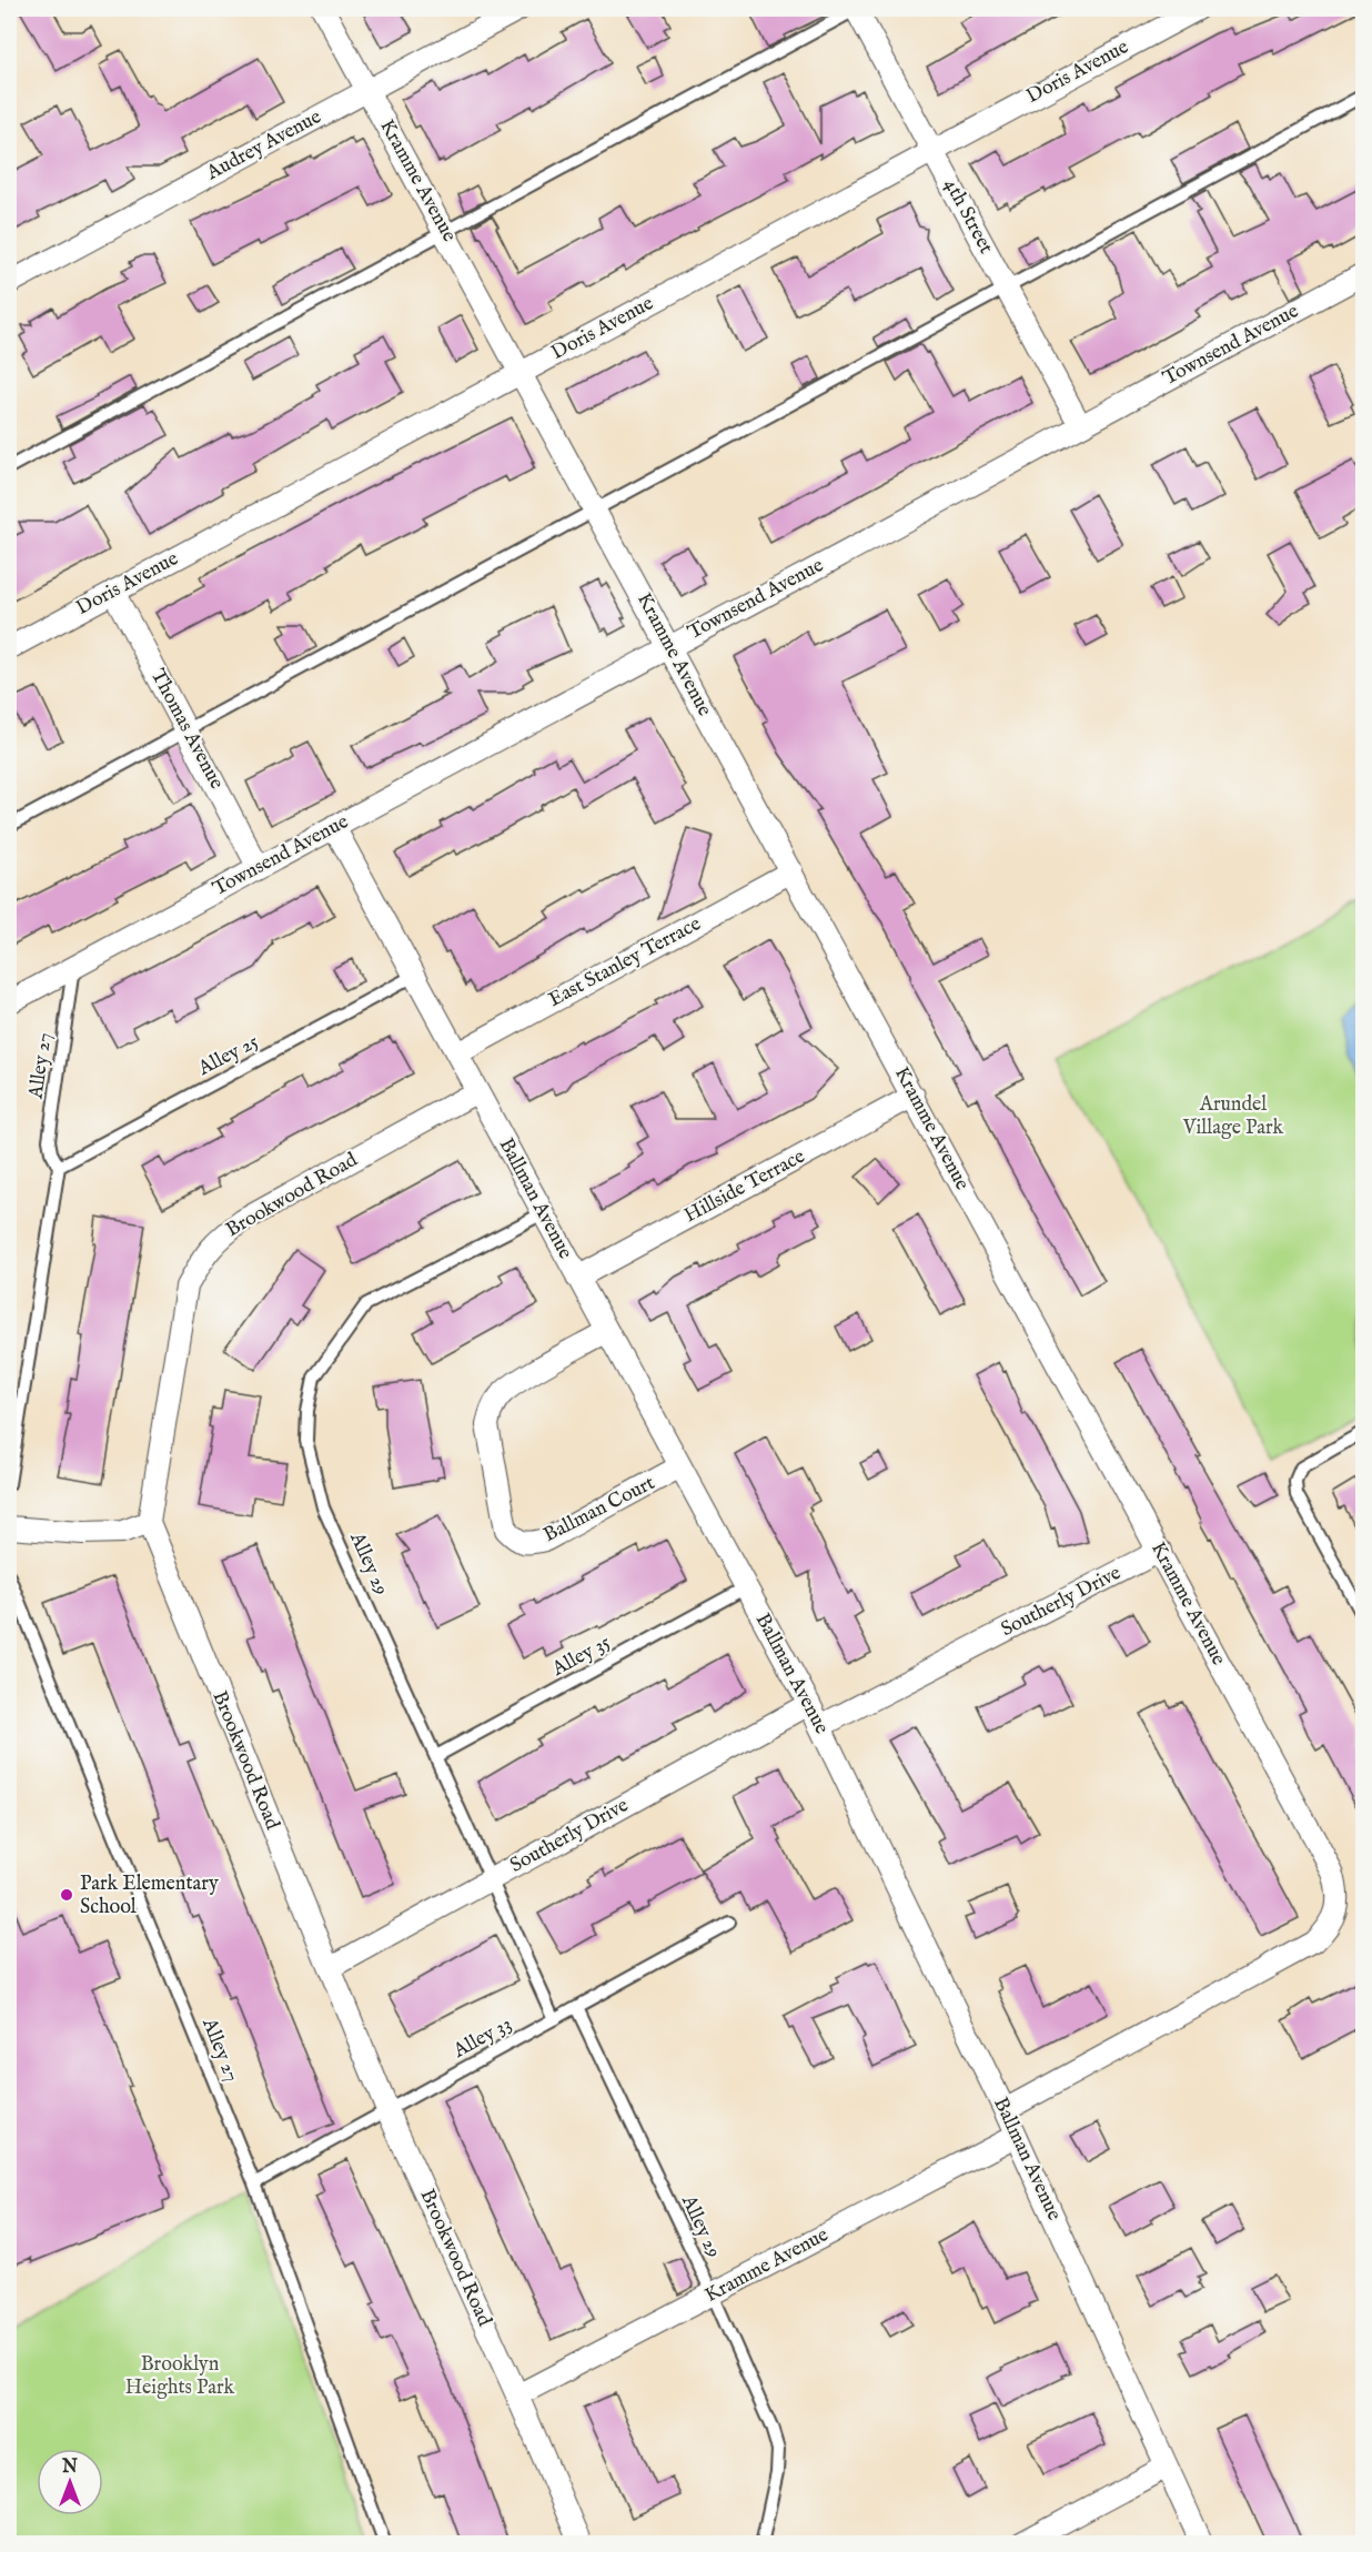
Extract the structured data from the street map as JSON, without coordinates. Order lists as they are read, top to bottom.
{
  "streets": {
    "street": [
      "Doris Avenue",
      "Audrey Avenue",
      "Kramme Avenue",
      "4th Street",
      "Townsend Avenue",
      "Thomas Avenue",
      "East Stanley Terrace",
      "Hillside Terrace",
      "Brookwood Road",
      "Ballman Avenue",
      "Ballman Court",
      "Southerly Drive"
    ],
    "lane": [
      "Alley 25",
      "Alley 27",
      "Alley 29",
      "Alley 35",
      "Alley 33"
    ]
  },
  "crossings": [
    ["Doris Avenue", "Kramme Avenue"],
    ["Doris Avenue", "4th Street"],
    ["Doris Avenue", "Thomas Avenue"],
    ["Audrey Avenue", "Kramme Avenue"],
    ["Kramme Avenue", "Townsend Avenue"],
    ["Kramme Avenue", "East Stanley Terrace"],
    ["Kramme Avenue", "Hillside Terrace"],
    ["Kramme Avenue", "Brookwood Road"],
    ["Kramme Avenue", "Ballman Avenue"],
    ["Kramme Avenue", "Alley 29"],
    ["Kramme Avenue", "Southerly Drive"],
    ["4th Street", "Townsend Avenue"],
    ["Townsend Avenue", "Thomas Avenue"],
    ["Townsend Avenue", "Alley 27"],
    ["Townsend Avenue", "Ballman Avenue"],
    ["East Stanley Terrace", "Ballman Avenue"],
    ["Alley 25", "Alley 27"],
    ["Alley 25", "Ballman Avenue"],
    ["Alley 27", "Alley 33"],
    ["Hillside Terrace", "Ballman Avenue"],
    ["Brookwood Road", "Ballman Avenue"],
    ["Brookwood Road", "Southerly Drive"],
    ["Brookwood Road", "Alley 33"],
    ["Ballman Avenue", "Ballman Court"],
    ["Ballman Avenue", "Alley 29"],
    ["Ballman Avenue", "Southerly Drive"],
    ["Ballman Avenue", "Alley 35"],
    ["Alley 29", "Southerly Drive"],
    ["Alley 29", "Alley 35"],
    ["Alley 29", "Alley 33"]
  ],
  "parks": ["Arundel Village Park", "Brooklyn Heights Park"],
  "places": ["Park Elementary School"],
  "north": "top"
}
